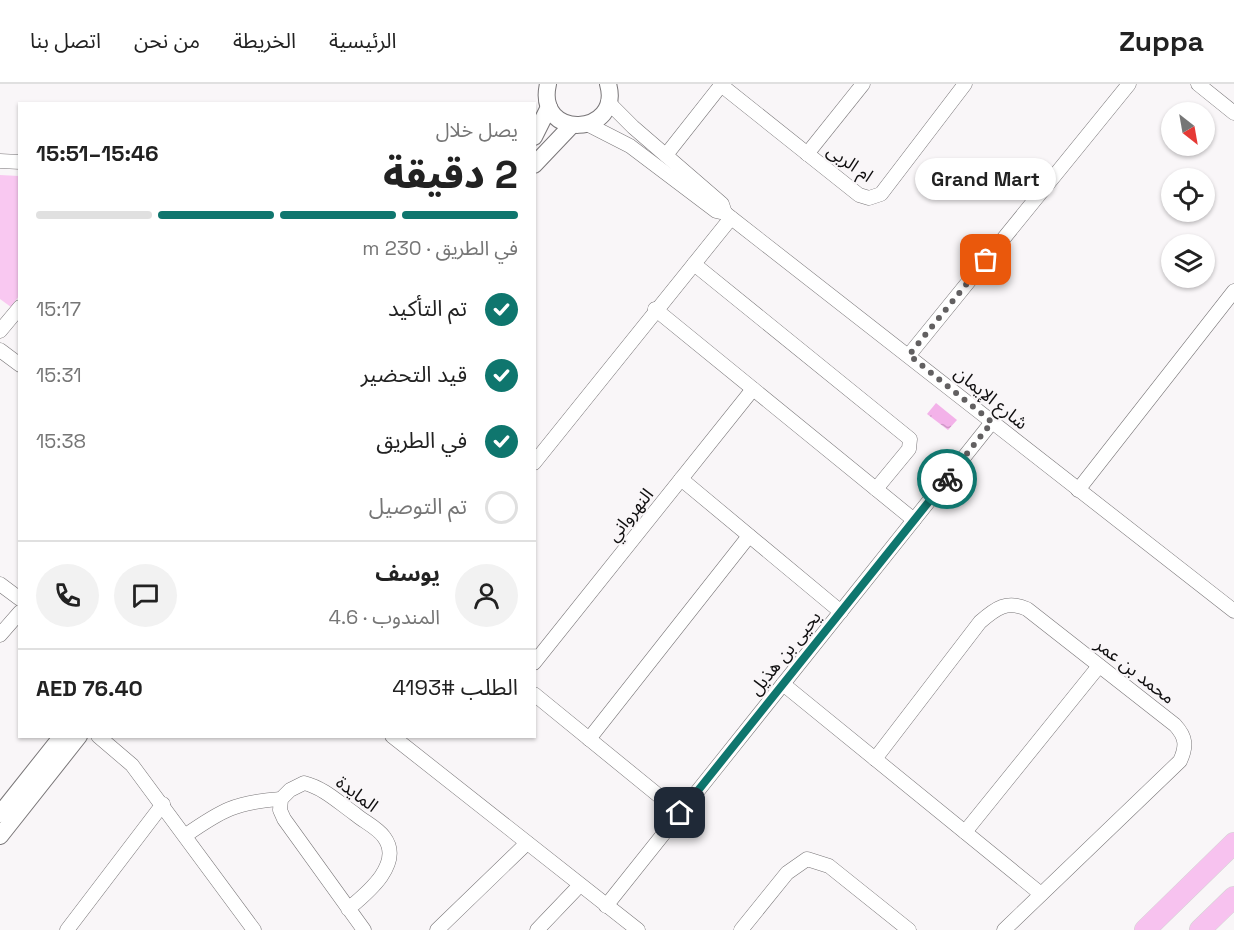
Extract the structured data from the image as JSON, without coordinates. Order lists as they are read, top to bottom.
{
  "streets": {
    "street": [
      "ام الربى",
      "شارع الإيمان",
      "النهرواني",
      "يحيى بن هذيل",
      "محمد بن عمر",
      "المايدة"
    ]
  },
  "crossings": [
    ["شارع الإيمان", "يحيى بن هذيل"]
  ],
  "places": ["Grand Mart"],
  "north": "bottom right",
  "page": {
    "header": "Zuppa",
    "nav": [
      "الرئيسية",
      "الخريطة",
      "من نحن",
      "اتصل بنا"
    ],
    "heading": ["2 دقيقة", "يصل خلال", "15:46–15:51"],
    "panel": [
      "يوسف",
      "المندوب · 4.6",
      "الطلب #4193",
      "AED 76.40"
    ],
    "bubble": "Grand Mart",
    "bar": "في الطريق · 230 m",
    "list": [
      ["تم التأكيد", "15:17"],
      ["قيد التحضير", "15:31"],
      ["في الطريق", "15:38"],
      "تم التوصيل"
    ]
  }
}
